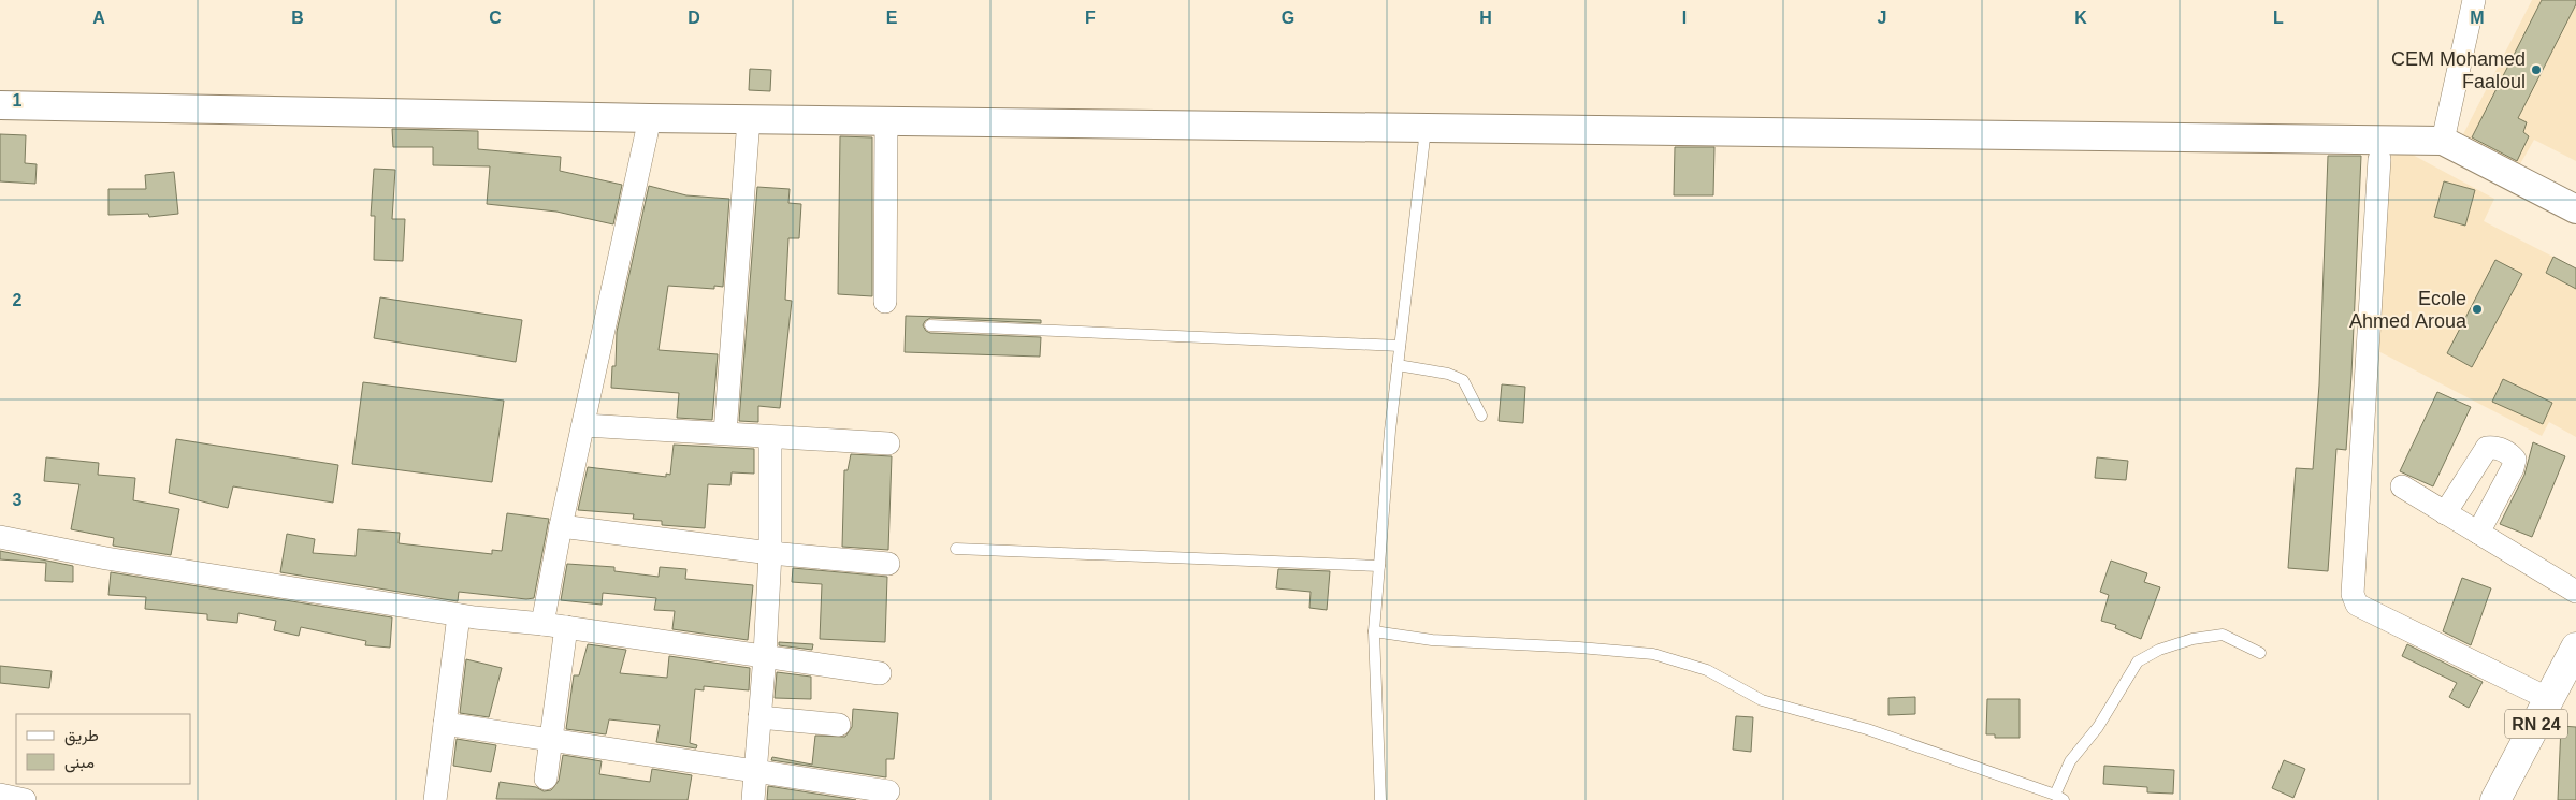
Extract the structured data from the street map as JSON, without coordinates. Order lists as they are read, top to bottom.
{
  "streets": {
    "main road": ["RN 24"]
  },
  "places": ["CEM Mohamed Faaloul", "Ecole Ahmed Aroua"],
  "legend": ["طريق", "مبنى"],
  "grid": {
    "columns": [
      "A",
      "B",
      "C",
      "D",
      "E",
      "F",
      "G",
      "H",
      "I",
      "J",
      "K",
      "L",
      "M"
    ],
    "rows": ["1", "2", "3"]
  }
}
